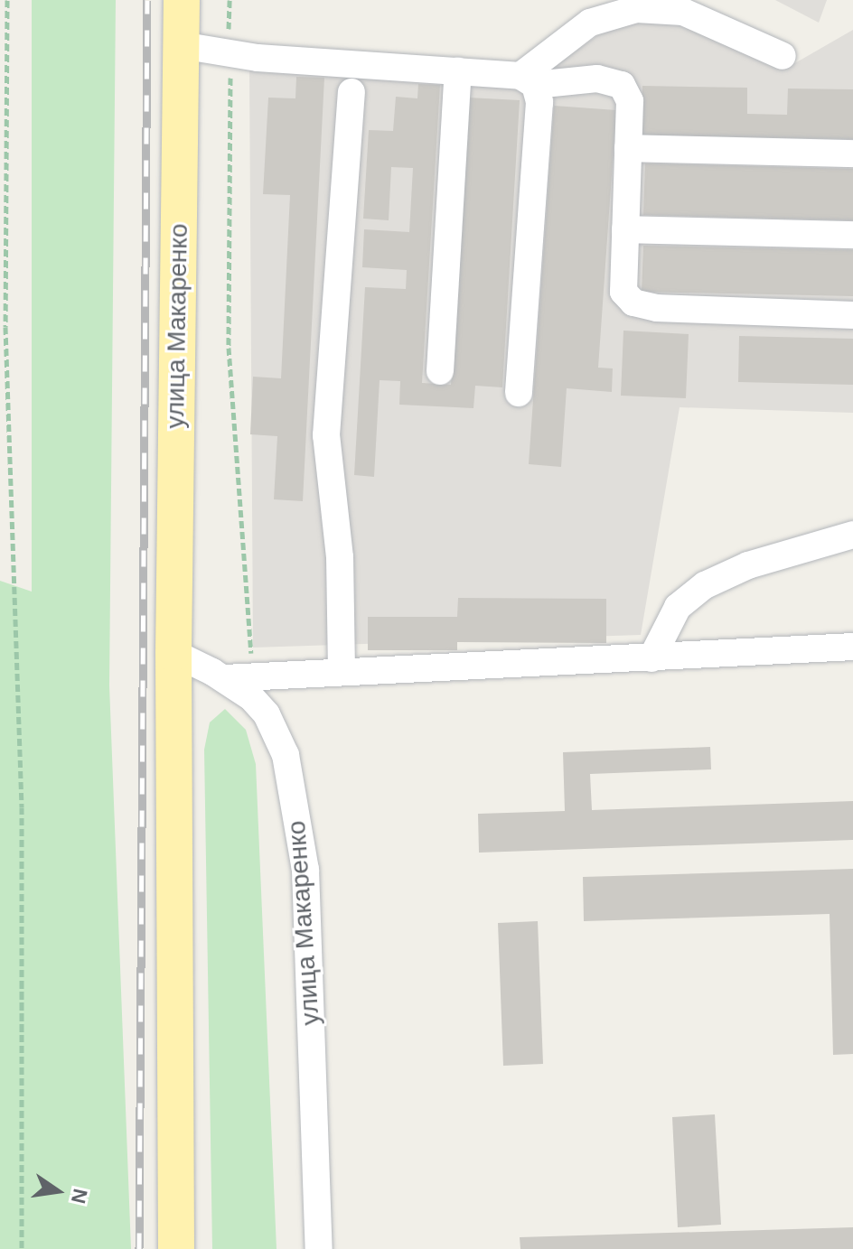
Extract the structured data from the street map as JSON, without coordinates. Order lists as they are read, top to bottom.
{
  "streets": {
    "main road": ["улица Макаренко"]
  },
  "north": "right"
}
